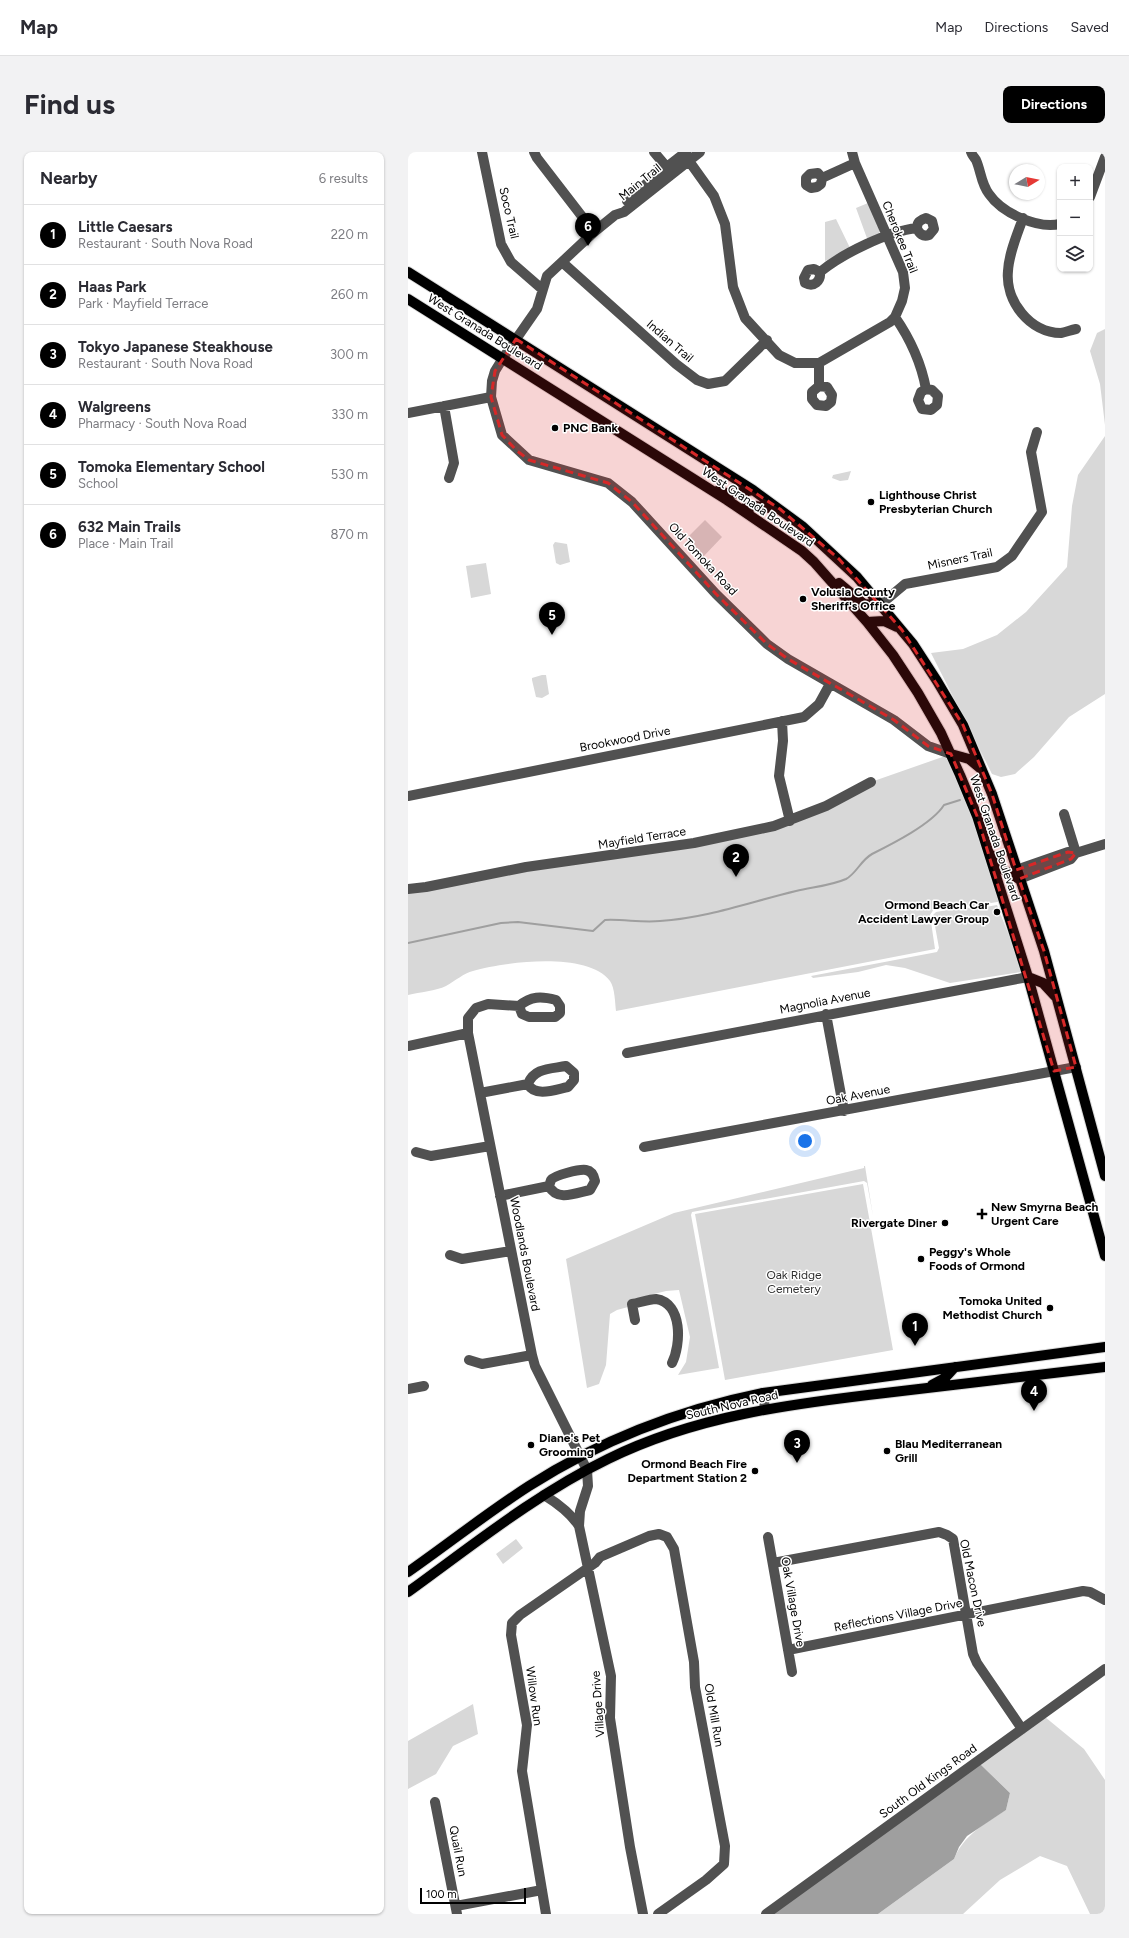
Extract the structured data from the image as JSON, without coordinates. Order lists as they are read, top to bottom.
{
  "streets": {
    "main road": ["West Granada Boulevard", "South Nova Road"],
    "street": [
      "Main Trail",
      "Soco Trail",
      "Cherokee Trail",
      "Indian Trail",
      "Old Tomoka Road",
      "Misners Trail",
      "Brookwood Drive",
      "Mayfield Terrace",
      "Magnolia Avenue",
      "Oak Avenue",
      "Woodlands Boulevard",
      "Old Macon Drive",
      "Oak Village Drive",
      "Reflections Village Drive",
      "Willow Run",
      "Village Drive",
      "Old Mill Run",
      "South Old Kings Road",
      "Quail Run"
    ]
  },
  "crossings": [
    ["Main Trail", "Soco Trail"],
    ["Main Trail", "West Granada Boulevard"],
    ["Main Trail", "Indian Trail"],
    ["Main Trail", "Old Tomoka Road"],
    ["West Granada Boulevard", "Old Tomoka Road"],
    ["West Granada Boulevard", "Misners Trail"],
    ["West Granada Boulevard", "Magnolia Avenue"],
    ["West Granada Boulevard", "Oak Avenue"],
    ["Old Tomoka Road", "Brookwood Drive"],
    ["Woodlands Boulevard", "South Nova Road"],
    ["Woodlands Boulevard", "Village Drive"],
    ["South Nova Road", "Village Drive"],
    ["Old Macon Drive", "Oak Village Drive"],
    ["Old Macon Drive", "Reflections Village Drive"],
    ["Old Macon Drive", "South Old Kings Road"],
    ["Oak Village Drive", "Reflections Village Drive"],
    ["Willow Run", "Village Drive"],
    ["Willow Run", "Old Mill Run"],
    ["Willow Run", "Quail Run"],
    ["Village Drive", "Old Mill Run"]
  ],
  "parks": ["Oak Ridge Cemetery"],
  "places": {
    "other": [
      "PNC Bank",
      "Lighthouse Christ Presbyterian Church",
      "Volusia County Sheriff's Office",
      "Ormond Beach Car Accident Lawyer Group",
      "Rivergate Diner",
      "Peggy's Whole Foods of Ormond",
      "Tomoka United Methodist Church",
      "Diane's Pet Grooming",
      "Blau Mediterranean Grill",
      "Ormond Beach Fire Department Station 2"
    ],
    "health": ["New Smyrna Beach Urgent Care"]
  },
  "scale_bar": "100 m",
  "north": "right",
  "page": {
    "header": "Map",
    "nav": ["Map", "Directions", "Saved"],
    "buttons": "Directions",
    "title": "Find us",
    "heading": ["Nearby", "6 results"],
    "map_buttons": ["+", "−"],
    "list": [
      {
        "mark": "1",
        "name": "Little Caesars",
        "note": "Restaurant · South Nova Road",
        "value": "220 m"
      },
      {
        "mark": "2",
        "name": "Haas Park",
        "note": "Park · Mayfield Terrace",
        "value": "260 m"
      },
      {
        "mark": "3",
        "name": "Tokyo Japanese Steakhouse",
        "note": "Restaurant · South Nova Road",
        "value": "300 m"
      },
      {
        "mark": "4",
        "name": "Walgreens",
        "note": "Pharmacy · South Nova Road",
        "value": "330 m"
      },
      {
        "mark": "5",
        "name": "Tomoka Elementary School",
        "note": "School",
        "value": "530 m"
      },
      {
        "mark": "6",
        "name": "632 Main Trails",
        "note": "Place · Main Trail",
        "value": "870 m"
      }
    ],
    "pins": [
      "6",
      "5",
      "2",
      "1",
      "4",
      "3"
    ],
    "scale": "100 m"
  }
}
